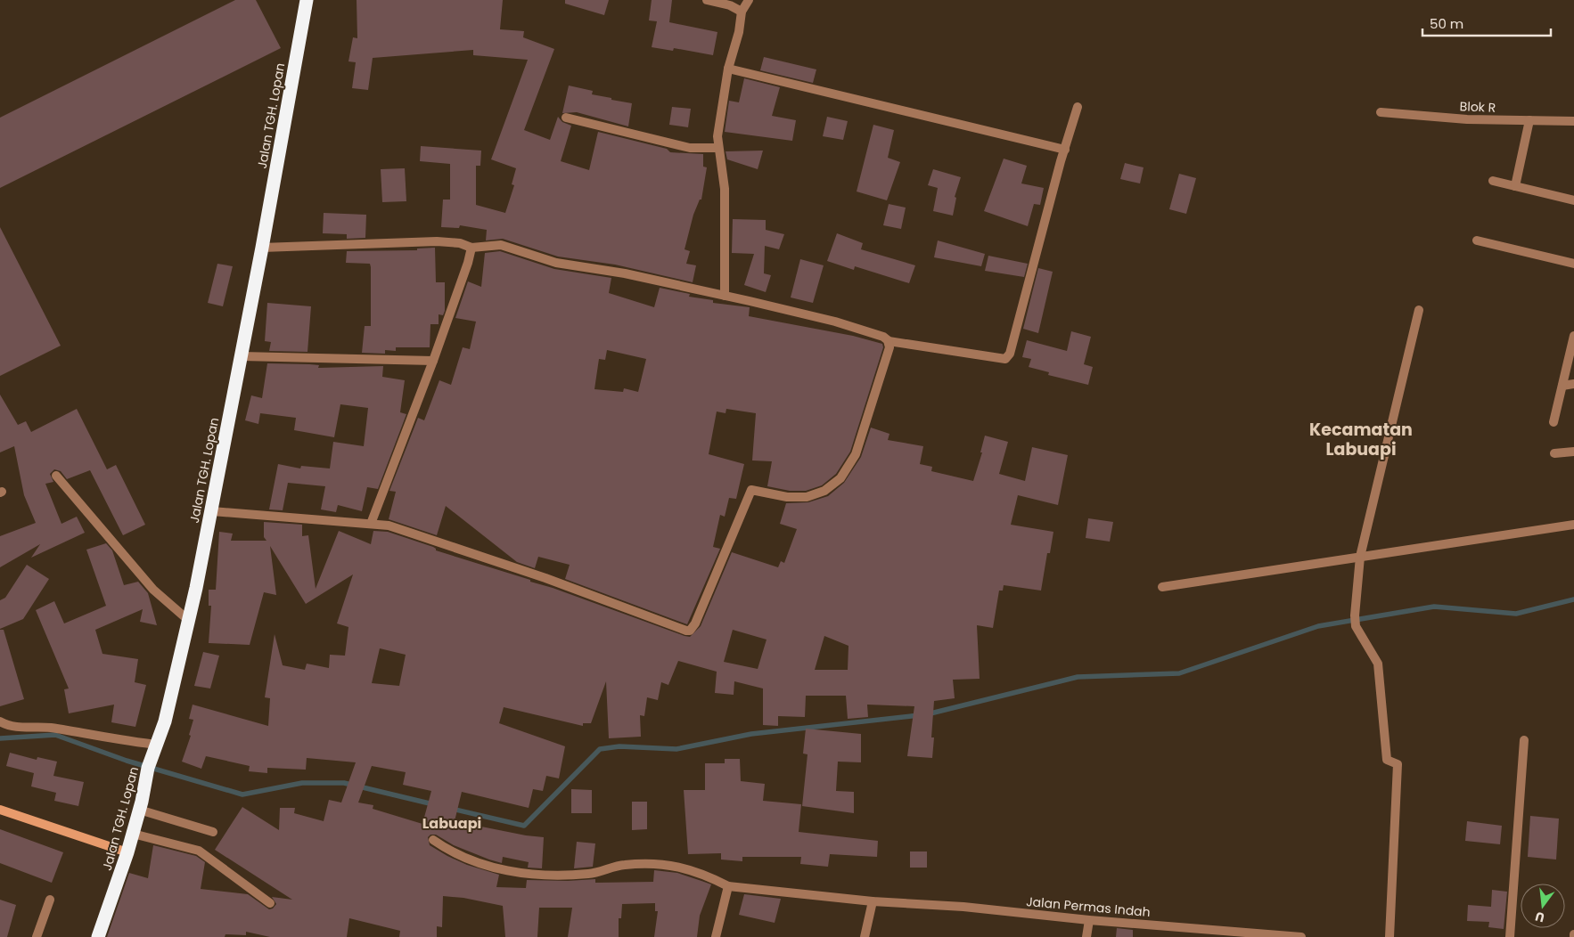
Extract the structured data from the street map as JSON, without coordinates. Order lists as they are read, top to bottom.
{
  "streets": {
    "highway": ["Jalan TGH. Lopan"],
    "street": ["Blok R", "Jalan Permas Indah"]
  },
  "districts": ["Kecamatan Labuapi", "Labuapi"],
  "scale_bar": "50 m",
  "north": "bottom"
}
